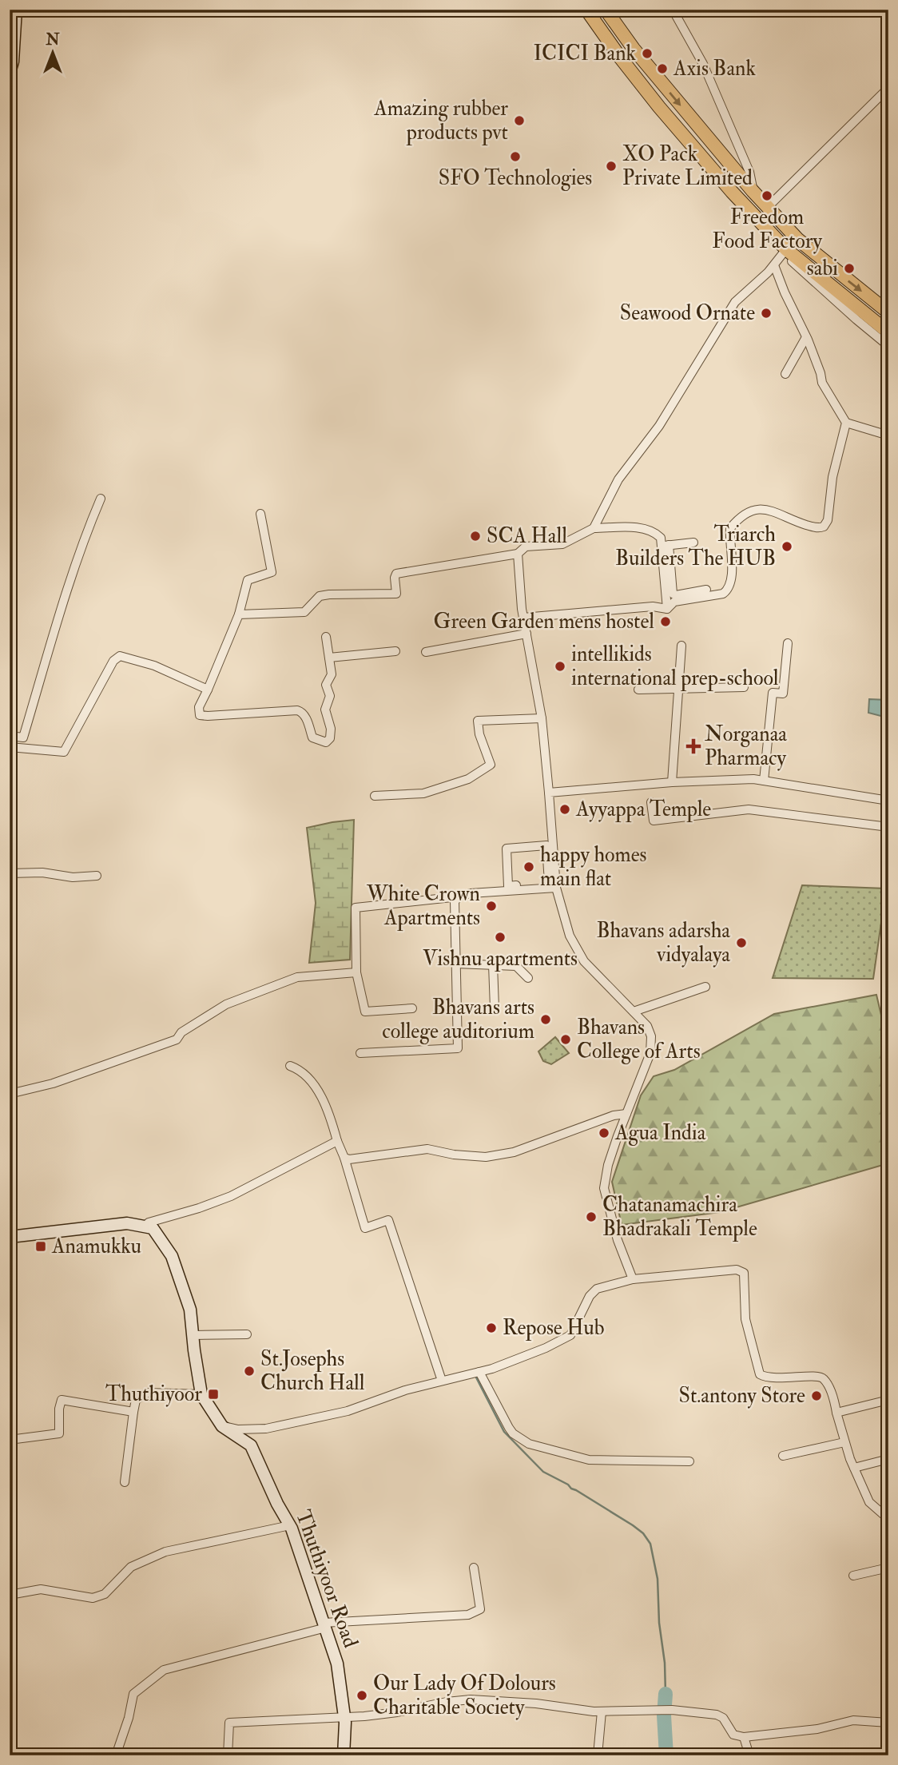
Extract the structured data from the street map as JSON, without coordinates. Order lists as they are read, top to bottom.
{
  "streets": {
    "main road": ["Thuthiyoor Road"]
  },
  "places": {
    "other": [
      "ICICI Bank",
      "Axis Bank",
      "Amazing rubber products pvt",
      "SFO Technologies",
      "XO Pack Private Limited",
      "Freedom Food Factory",
      "sabi",
      "Seawood Ornate",
      "SCA Hall",
      "Triarch Builders The HUB",
      "Green Garden mens hostel",
      "intellikids international prep-school",
      "Ayyappa Temple",
      "happy homes main flat",
      "White Crown Apartments",
      "Vishnu apartments",
      "Bhavans adarsha vidyalaya",
      "Bhavans arts college auditorium",
      "Bhavans College of Arts",
      "Agua India",
      "Chatanamachira Bhadrakali Temple",
      "Repose Hub",
      "St.Josephs Church Hall",
      "St.antony Store",
      "Our Lady Of Dolours Charitable Society"
    ],
    "health": ["Norganaa Pharmacy"],
    "transit": ["Anamukku", "Thuthiyoor"]
  },
  "north": "top"
}
